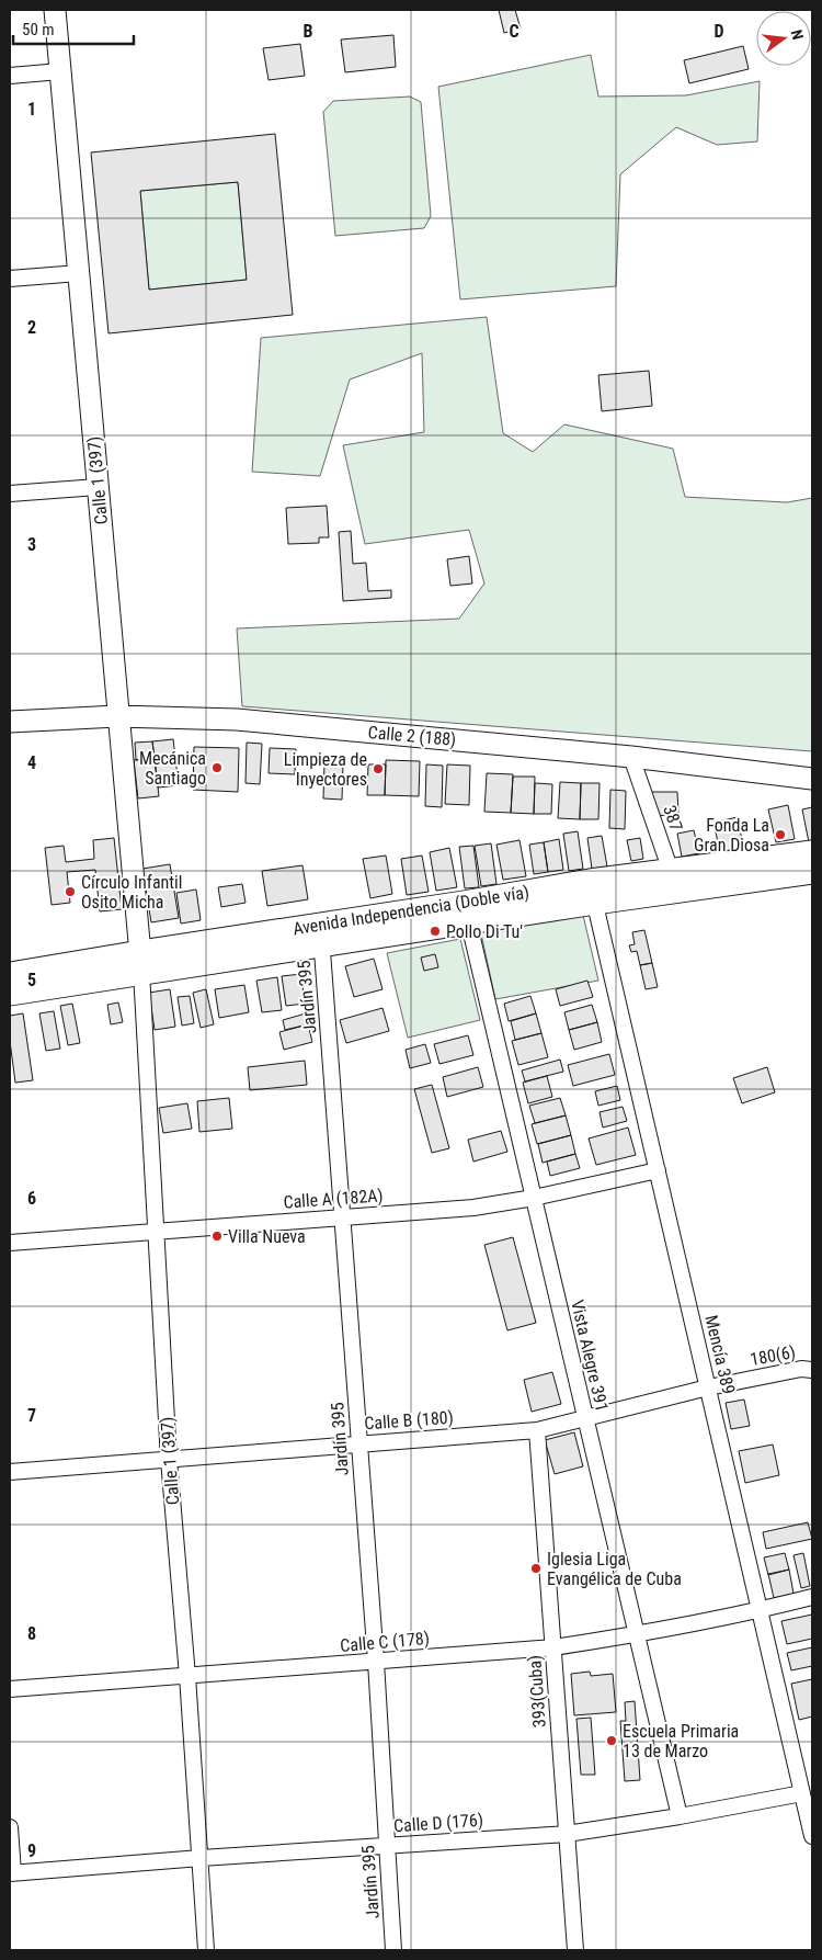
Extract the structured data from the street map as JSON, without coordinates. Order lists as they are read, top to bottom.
{
  "streets": {
    "main road": ["Avenida Independencia (Doble vía)"],
    "street": [
      "Calle 1 (397)",
      "Calle 2 (188)",
      "387",
      "Jardín 395",
      "Calle A (182A)",
      "Mencía 389",
      "Vista Alegre 391",
      "180(6)",
      "Calle B (180)",
      "Calle C (178)",
      "393(Cuba)",
      "Calle D (176)"
    ]
  },
  "crossings": [
    ["Calle 1 (397)", "Calle 2 (188)"],
    ["Calle 1 (397)", "Avenida Independencia (Doble vía)"],
    ["Calle 1 (397)", "Calle A (182A)"],
    ["Calle 1 (397)", "Calle B (180)"],
    ["Calle 1 (397)", "Calle C (178)"],
    ["Calle 1 (397)", "Calle D (176)"],
    ["Calle 2 (188)", "387"],
    ["387", "Avenida Independencia (Doble vía)"],
    ["Avenida Independencia (Doble vía)", "Jardín 395"],
    ["Avenida Independencia (Doble vía)", "Mencía 389"],
    ["Avenida Independencia (Doble vía)", "Vista Alegre 391"],
    ["Jardín 395", "Calle A (182A)"],
    ["Jardín 395", "Calle B (180)"],
    ["Jardín 395", "Calle C (178)"],
    ["Jardín 395", "Calle D (176)"],
    ["Calle A (182A)", "Mencía 389"],
    ["Calle A (182A)", "Vista Alegre 391"],
    ["Mencía 389", "180(6)"],
    ["Mencía 389", "Calle B (180)"],
    ["Mencía 389", "Calle C (178)"],
    ["Mencía 389", "Calle D (176)"],
    ["Vista Alegre 391", "Calle B (180)"],
    ["Vista Alegre 391", "Calle C (178)"],
    ["Vista Alegre 391", "Calle D (176)"],
    ["180(6)", "Calle B (180)"],
    ["Calle B (180)", "393(Cuba)"],
    ["Calle C (178)", "393(Cuba)"],
    ["393(Cuba)", "Calle D (176)"]
  ],
  "places": [
    "Mecánica Santiago",
    "Limpieza de Inyectores",
    "Fonda La Gran Diosa",
    "Círculo Infantil Osito Micha",
    "Pollo Di Tu'",
    "Villa Nueva",
    "Iglesia Liga Evangélica de Cuba",
    "Escuela Primaria 13 de Marzo"
  ],
  "scale_bar": "50 m",
  "north": "right",
  "grid": {
    "columns": ["B", "C", "D"],
    "rows": [
      "1",
      "2",
      "3",
      "4",
      "5",
      "6",
      "7",
      "8",
      "9"
    ]
  }
}
